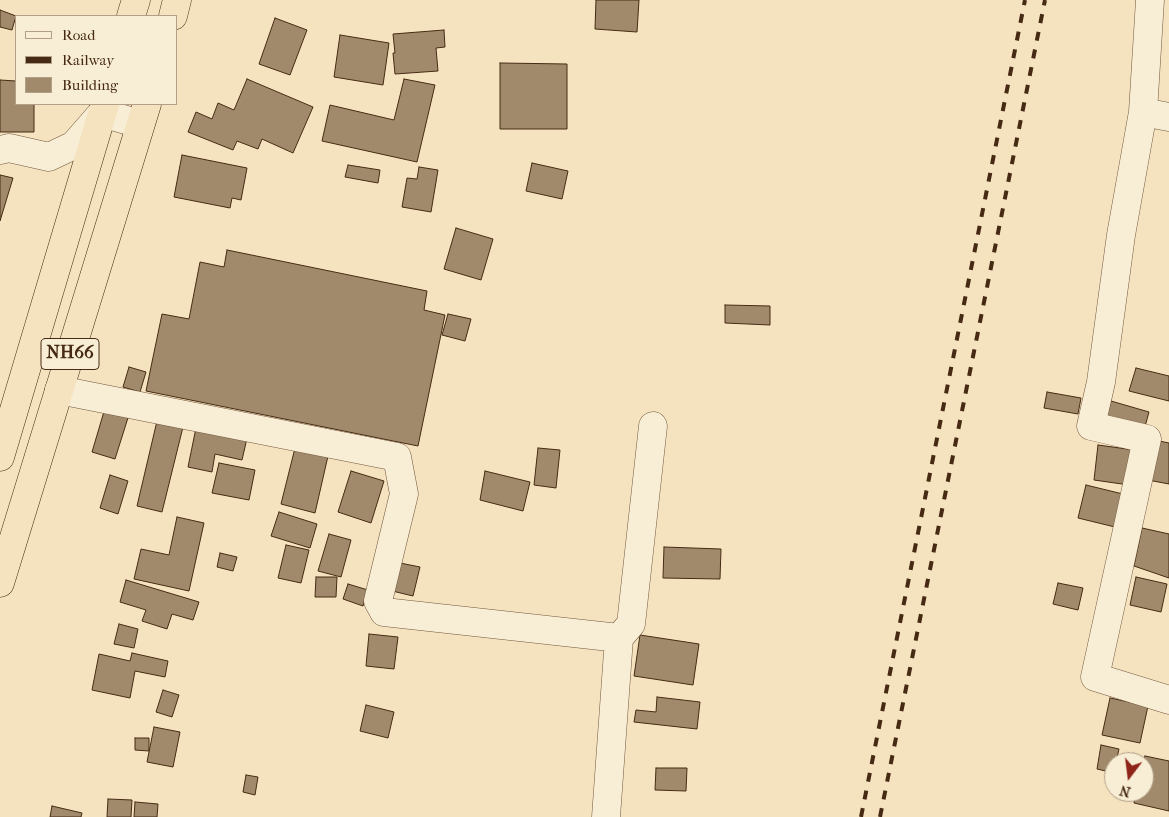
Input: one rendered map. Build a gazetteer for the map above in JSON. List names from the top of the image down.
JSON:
{
  "streets": {
    "highway": ["NH66"]
  },
  "legend": ["Road", "Railway", "Building"],
  "north": "bottom"
}
